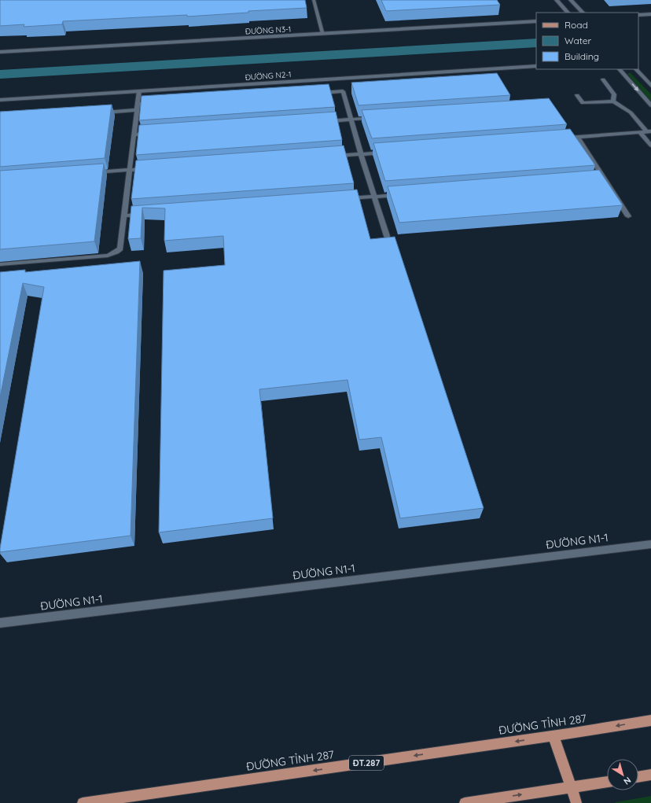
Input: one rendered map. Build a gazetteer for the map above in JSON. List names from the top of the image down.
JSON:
{
  "streets": {
    "main road": ["ĐƯỜNG TỈNH 287", "ĐT.287"],
    "street": ["ĐƯỜNG N3-1", "ĐƯỜNG N2-1", "ĐƯỜNG N1-1"]
  },
  "one_way": ["ĐƯỜNG TỈNH 287"],
  "legend": ["Road", "Water", "Building"],
  "north": "bottom right"
}
